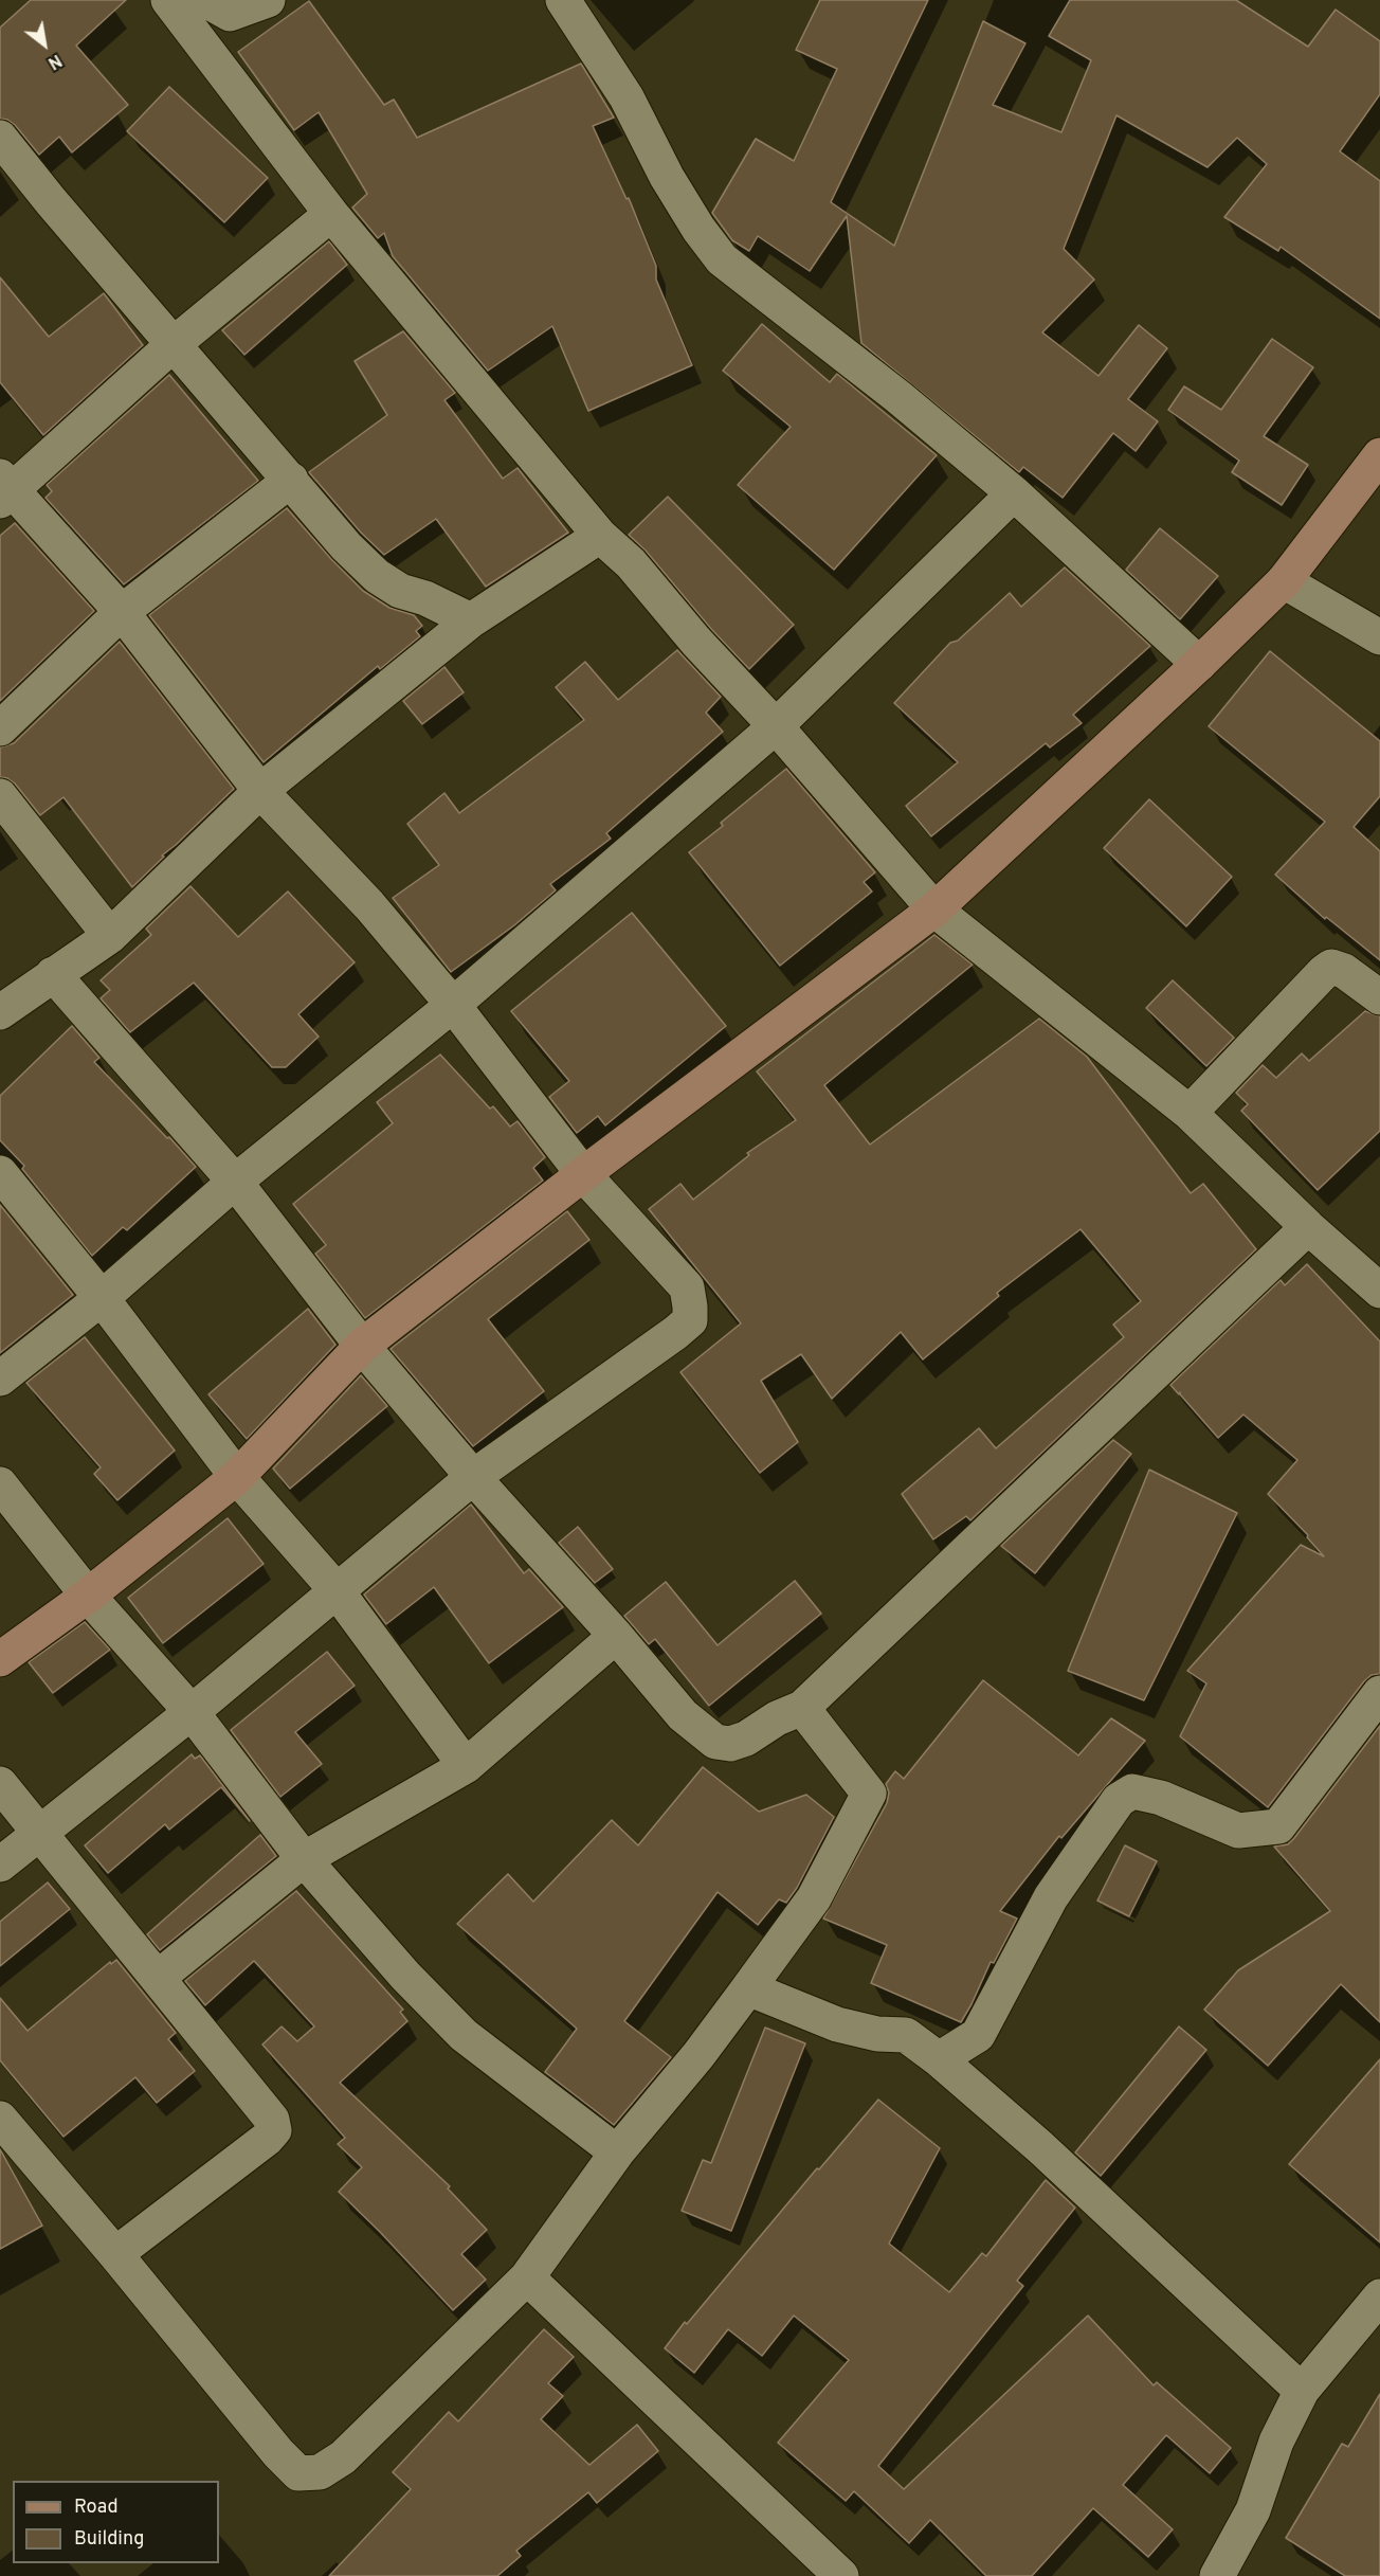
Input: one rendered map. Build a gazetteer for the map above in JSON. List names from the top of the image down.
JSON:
{
  "legend": ["Road", "Building"],
  "north": "bottom right"
}
